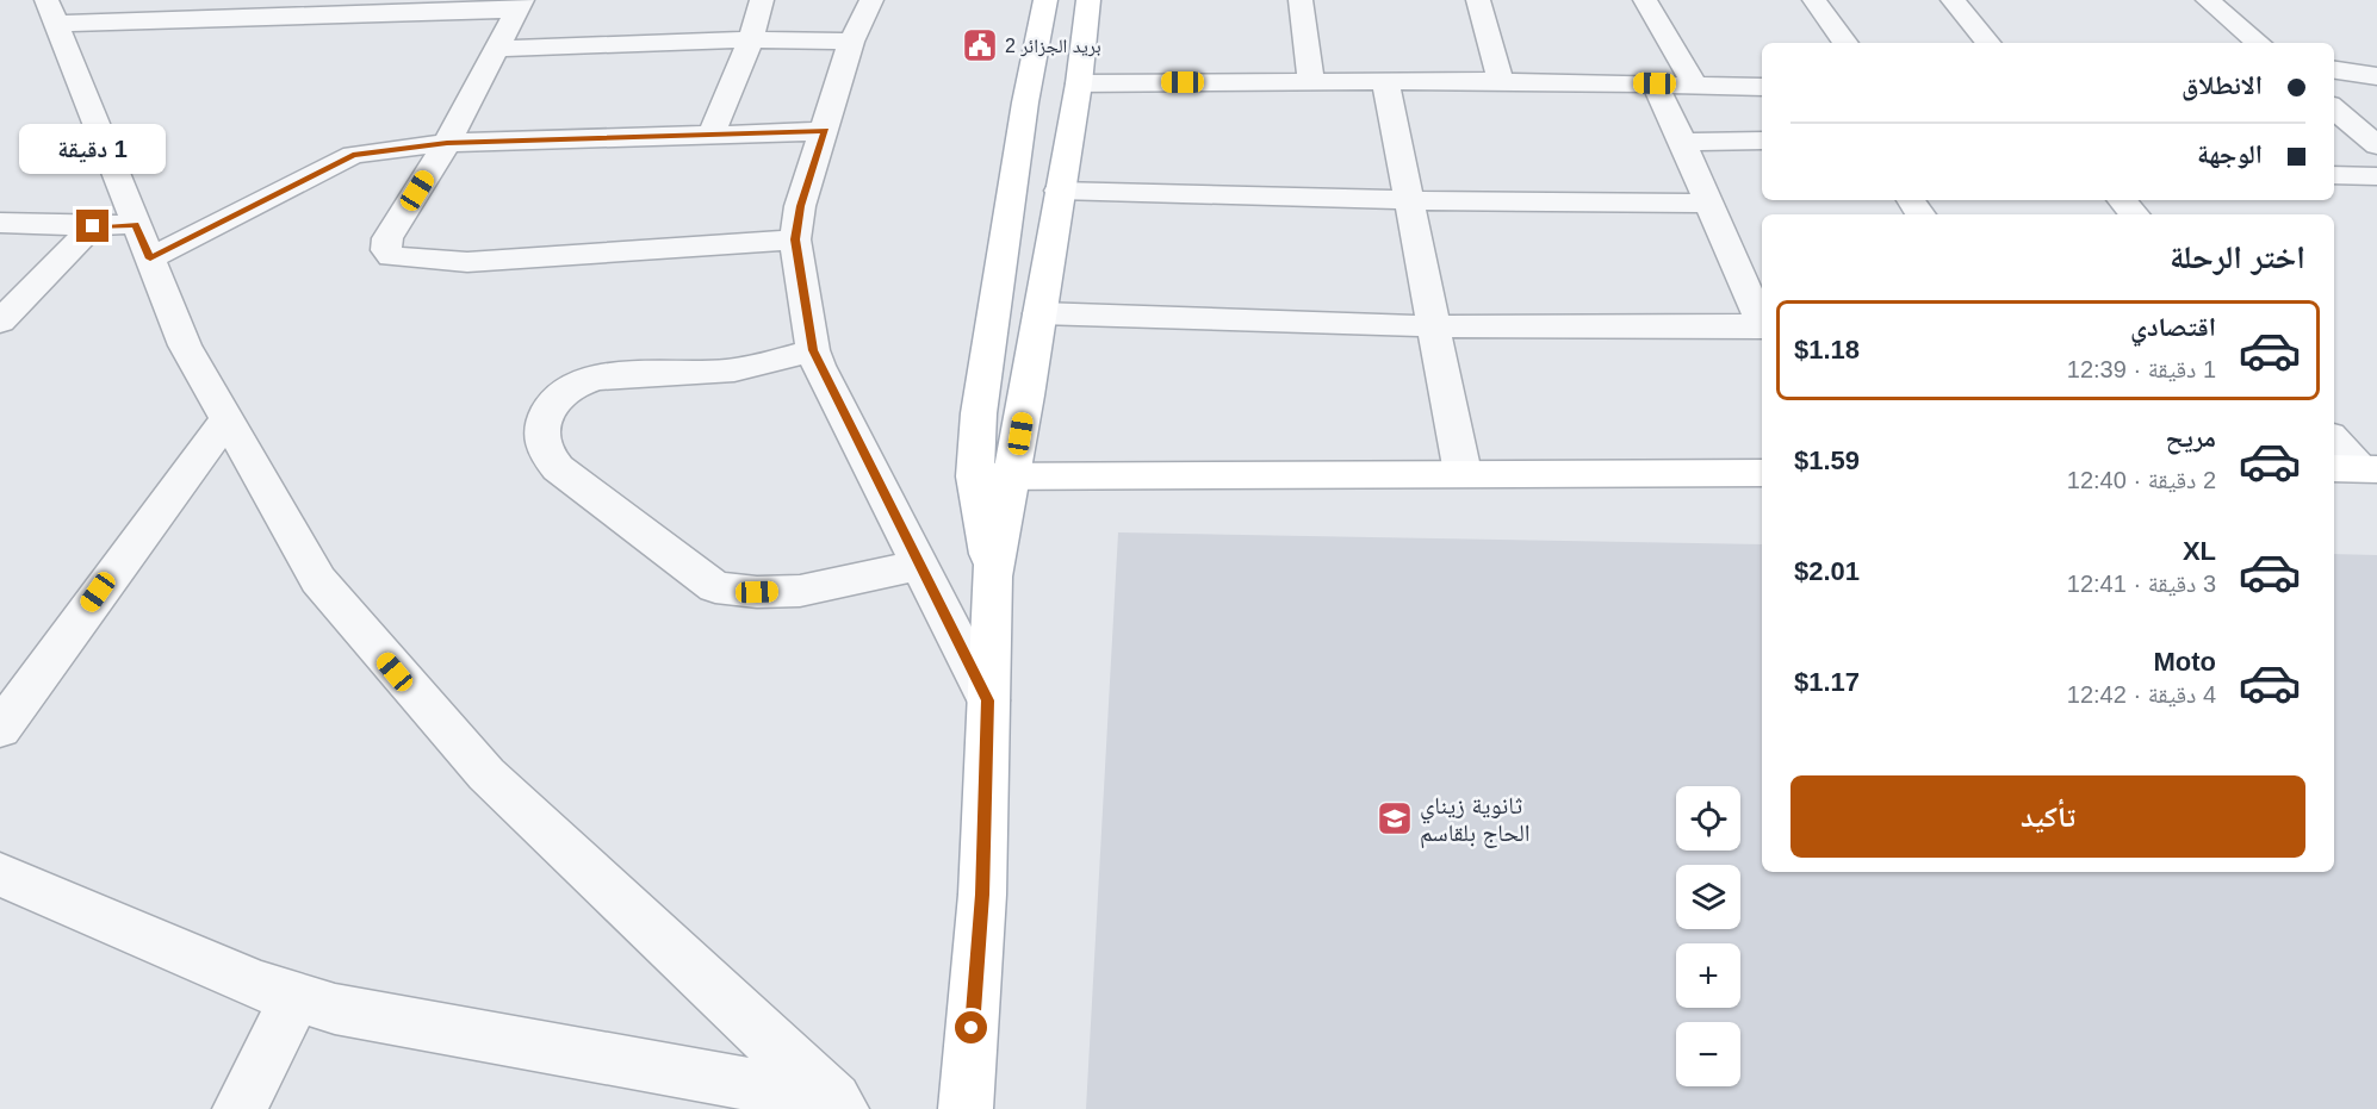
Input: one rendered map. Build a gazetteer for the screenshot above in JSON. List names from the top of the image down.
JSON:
{
  "places": {
    "public building": ["بريد الجزائر 2"],
    "school or university": ["ثانوية زيناي الحاج بلقاسم"]
  },
  "page": {
    "banner": ["الانطلاق", "الوجهة"],
    "bubble": "1 دقيقة",
    "heading": "اختر الرحلة",
    "list": [
      {
        "name": "اقتصادي",
        "note": "1 دقيقة · 12:39",
        "value": "$1.18"
      },
      {
        "name": "مريح",
        "note": "2 دقيقة · 12:40",
        "value": "$1.59"
      },
      {
        "name": "XL",
        "note": "3 دقيقة · 12:41",
        "value": "$2.01"
      },
      {
        "name": "Moto",
        "note": "4 دقيقة · 12:42",
        "value": "$1.17"
      }
    ],
    "buttons": "تأكيد",
    "map_buttons": ["+", "−"]
  }
}
